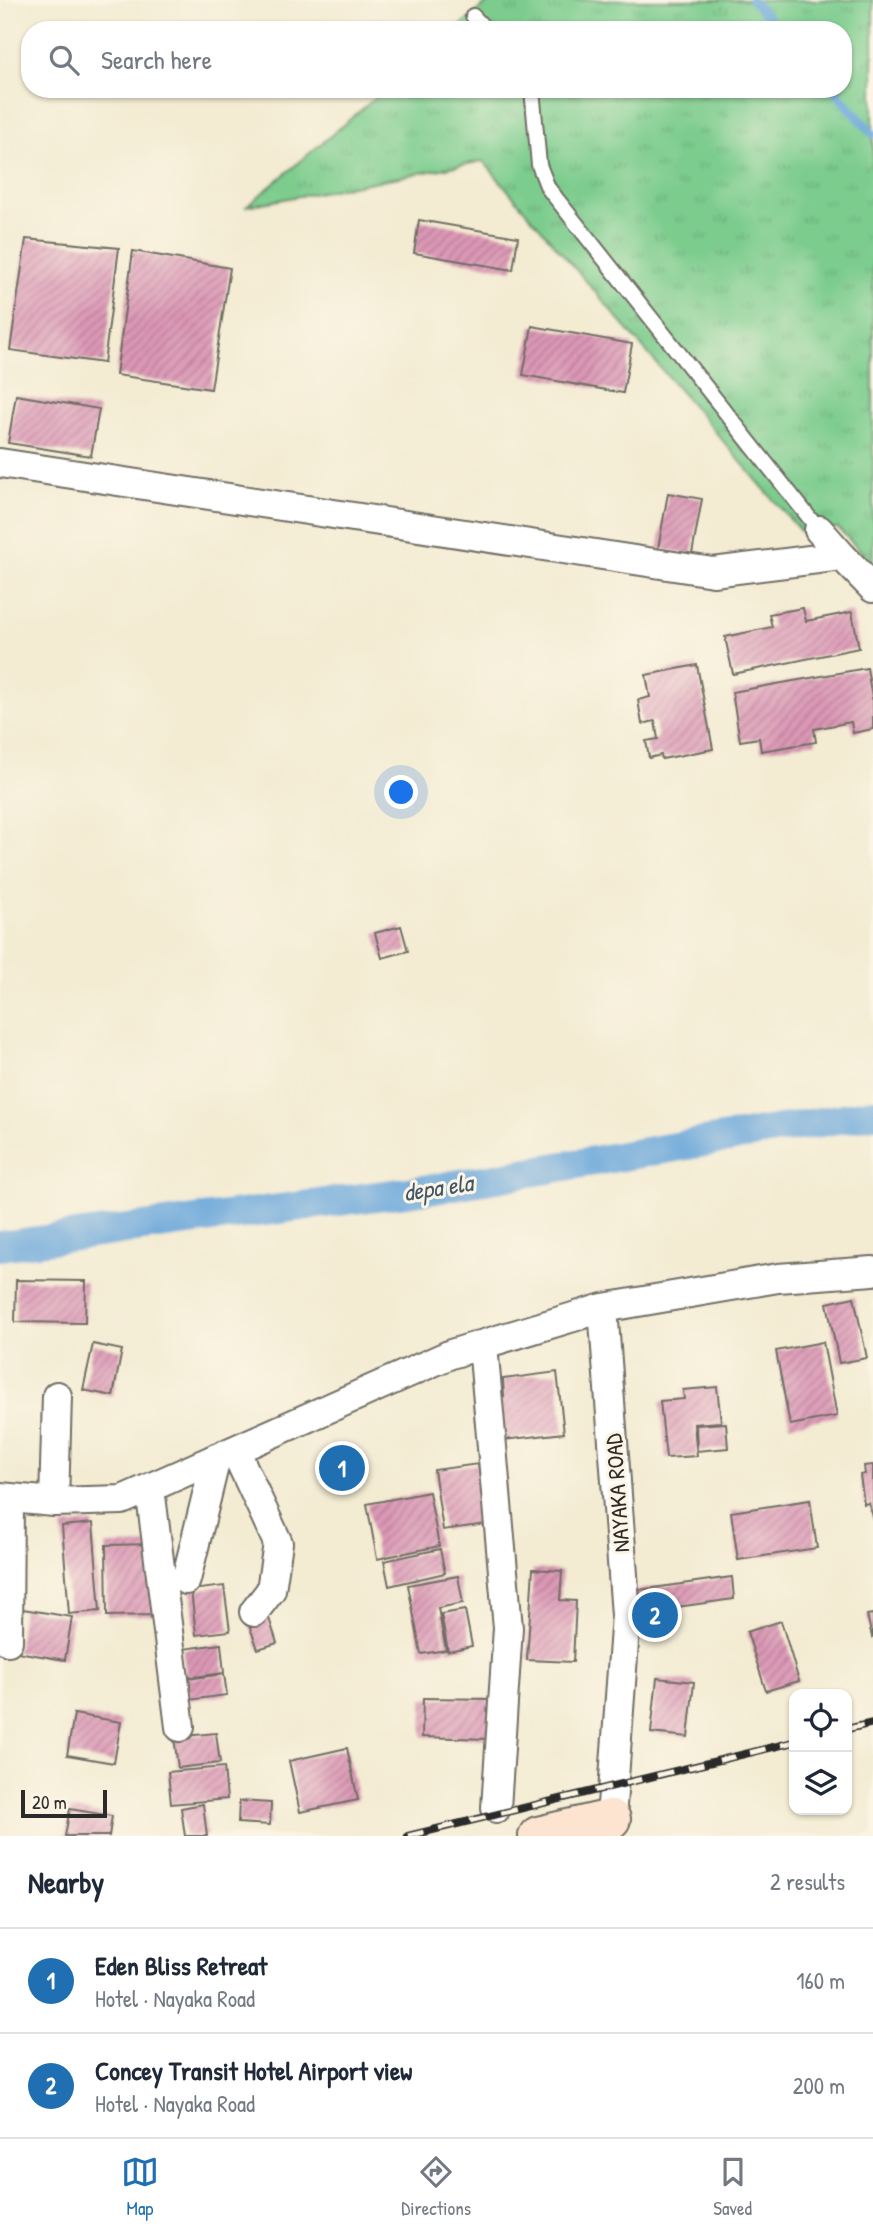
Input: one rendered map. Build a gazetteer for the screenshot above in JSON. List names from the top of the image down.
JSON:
{
  "streets": {
    "street": ["NAYAKA ROAD"]
  },
  "water": ["depa ela"],
  "scale_bar": "20 m",
  "page": {
    "search": "Search here",
    "pins": ["1", "2"],
    "scale": "20 m",
    "heading": ["Nearby", "2 results"],
    "list": [
      {
        "mark": "1",
        "name": "Eden Bliss Retreat",
        "note": "Hotel · Nayaka Road",
        "value": "160 m"
      },
      {
        "mark": "2",
        "name": "Concey Transit Hotel Airport view",
        "note": "Hotel · Nayaka Road",
        "value": "200 m"
      }
    ],
    "nav": ["Map", "Directions", "Saved"]
  }
}
